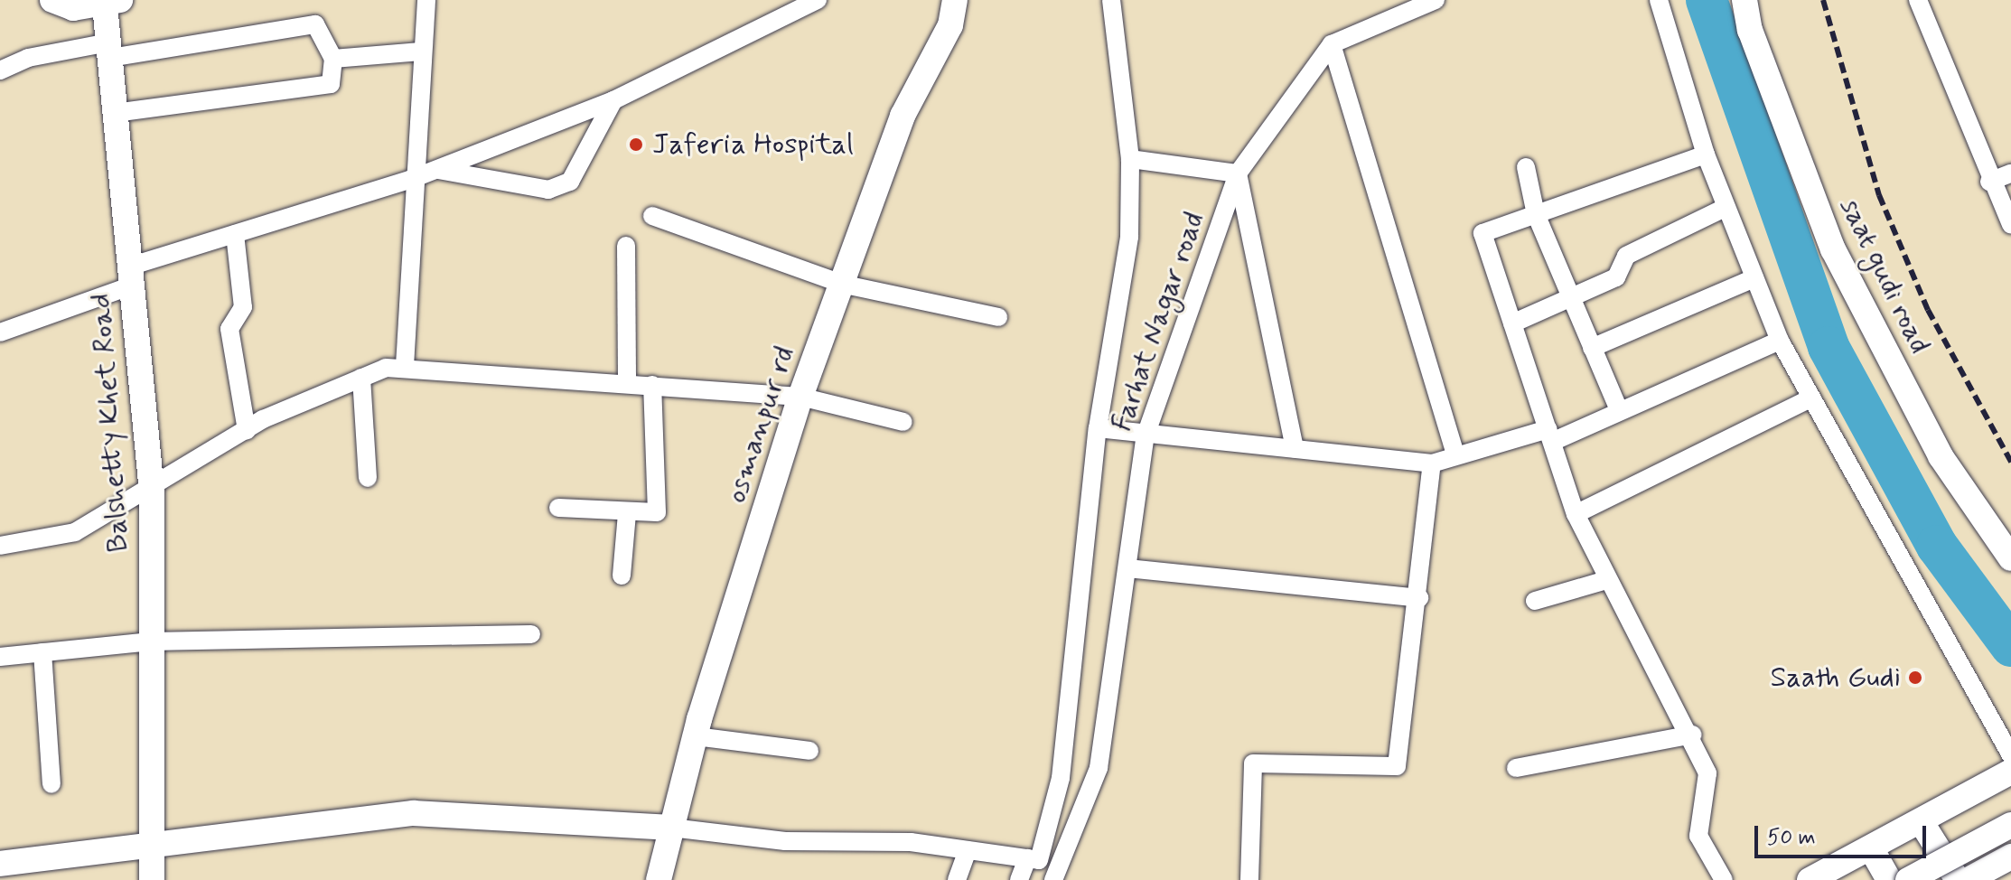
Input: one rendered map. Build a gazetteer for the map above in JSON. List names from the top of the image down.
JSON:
{
  "streets": {
    "street": [
      "saat gudi road",
      "Farhat Nagar road",
      "Balshetty Khet Road",
      "osmanpur rd"
    ]
  },
  "places": ["Jaferia Hospital", "Saath Gudi"],
  "scale_bar": "50 m"
}
